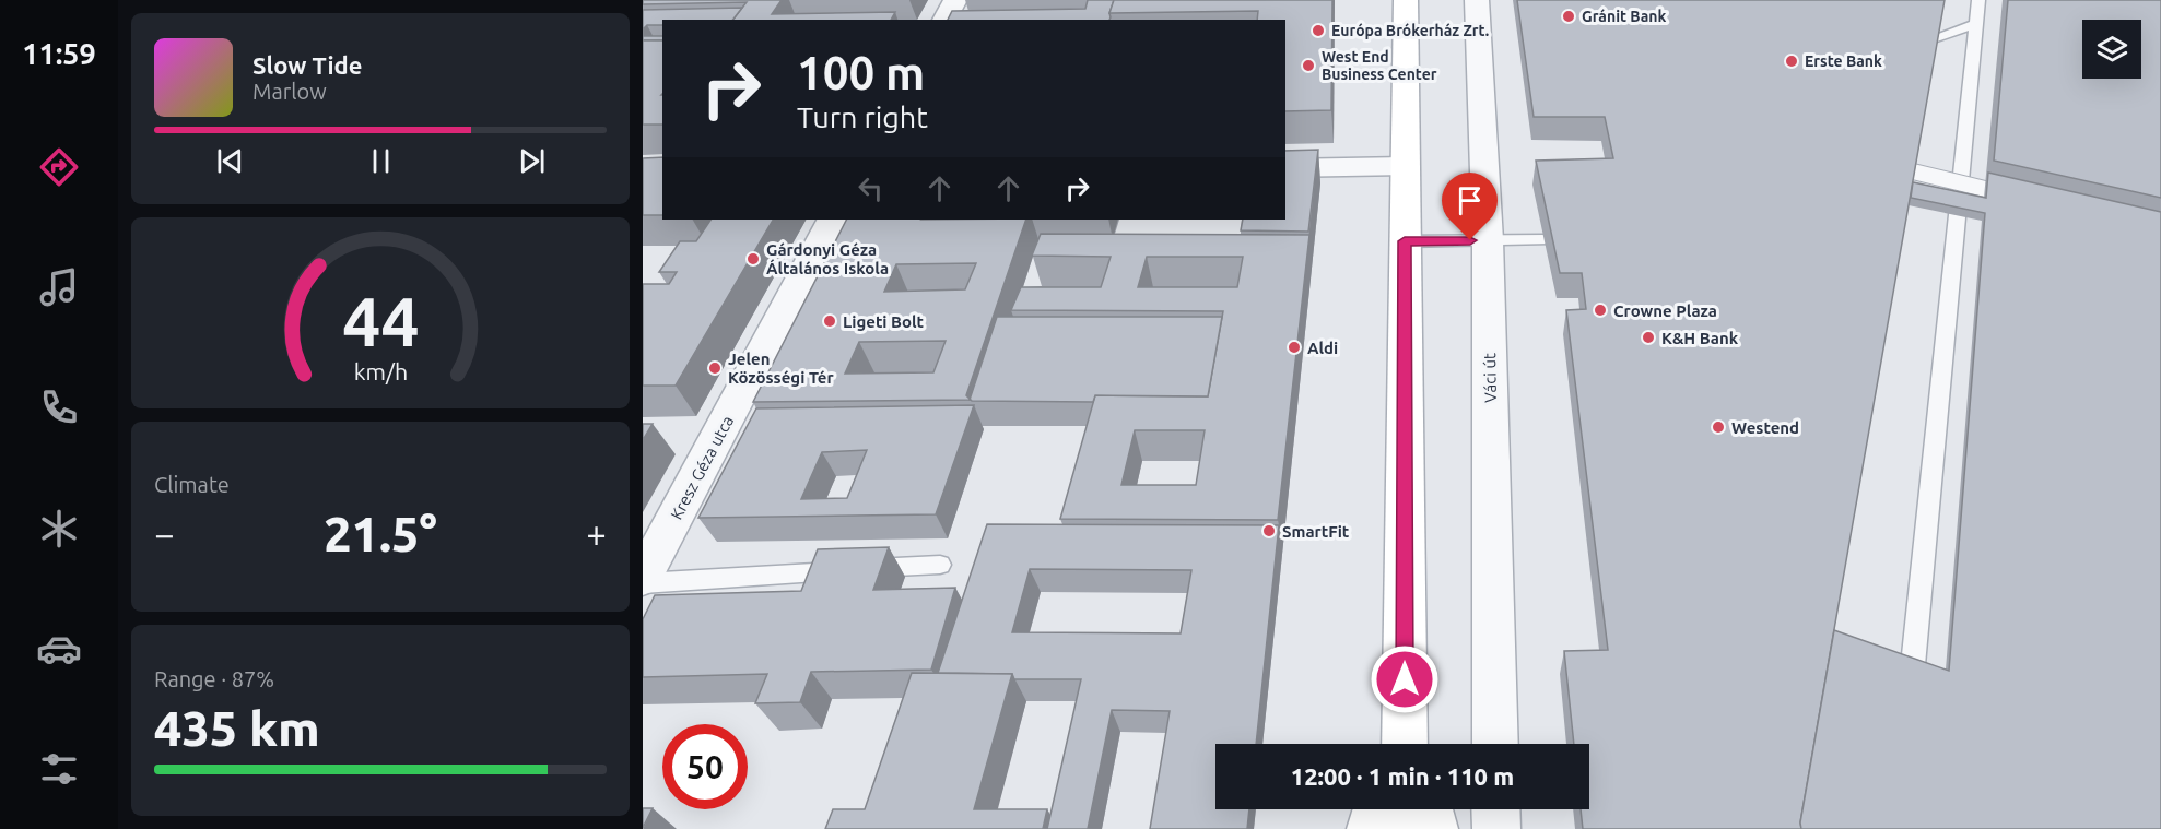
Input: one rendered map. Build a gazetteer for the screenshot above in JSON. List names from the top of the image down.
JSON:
{
  "streets": {
    "street": ["Váci út", "Kresz Géza utca"]
  },
  "places": [
    "Gránit Bank",
    "Európa Brókerház Zrt.",
    "Erste Bank",
    "West End Business Center",
    "Gárdonyi Géza Általános Iskola",
    "Crowne Plaza",
    "Ligeti Bolt",
    "K&H Bank",
    "Aldi",
    "Jelen Közösségi Tér",
    "Westend",
    "SmartFit"
  ],
  "page": {
    "tabs": "11:59",
    "turn": ["100 m", "Turn right"],
    "song": ["Slow Tide", "Marlow"],
    "tile": [
      "Climate",
      ["Range · 87%", "435 km"]
    ],
    "heat": ["−", "21.5°", "+"],
    "limit": "50",
    "trip": "12:00 · 1 min · 110 m",
    "gauge": ["44", "km/h"]
  }
}
